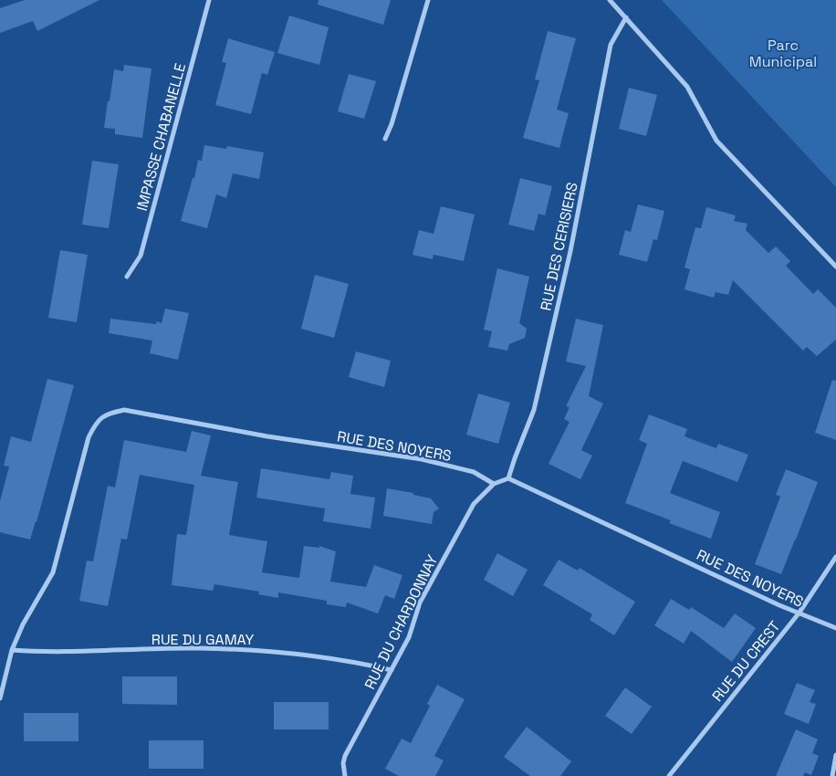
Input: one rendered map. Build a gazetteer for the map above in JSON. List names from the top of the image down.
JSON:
{
  "streets": {
    "street": [
      "IMPASSE CHABANELLE",
      "RUE DES CERISIERS",
      "RUE DES NOYERS",
      "RUE DU CHARDONNAY",
      "RUE DU GAMAY",
      "RUE DU CREST"
    ]
  },
  "crossings": [
    ["RUE DES CERISIERS", "RUE DES NOYERS"],
    ["RUE DES NOYERS", "RUE DU CHARDONNAY"],
    ["RUE DES NOYERS", "RUE DU GAMAY"],
    ["RUE DES NOYERS", "RUE DU CREST"],
    ["RUE DU CHARDONNAY", "RUE DU GAMAY"]
  ],
  "parks": ["Parc Municipal"]
}
